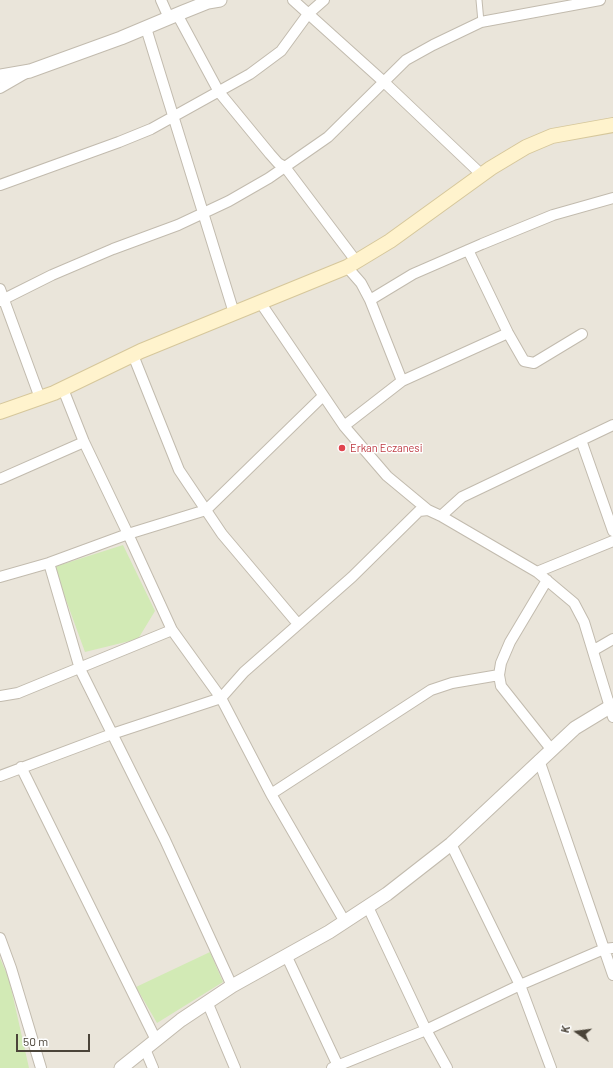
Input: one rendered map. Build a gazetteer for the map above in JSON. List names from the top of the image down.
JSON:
{
  "places": ["Erkan Eczanesi"],
  "scale_bar": "50 m",
  "north": "left"
}
